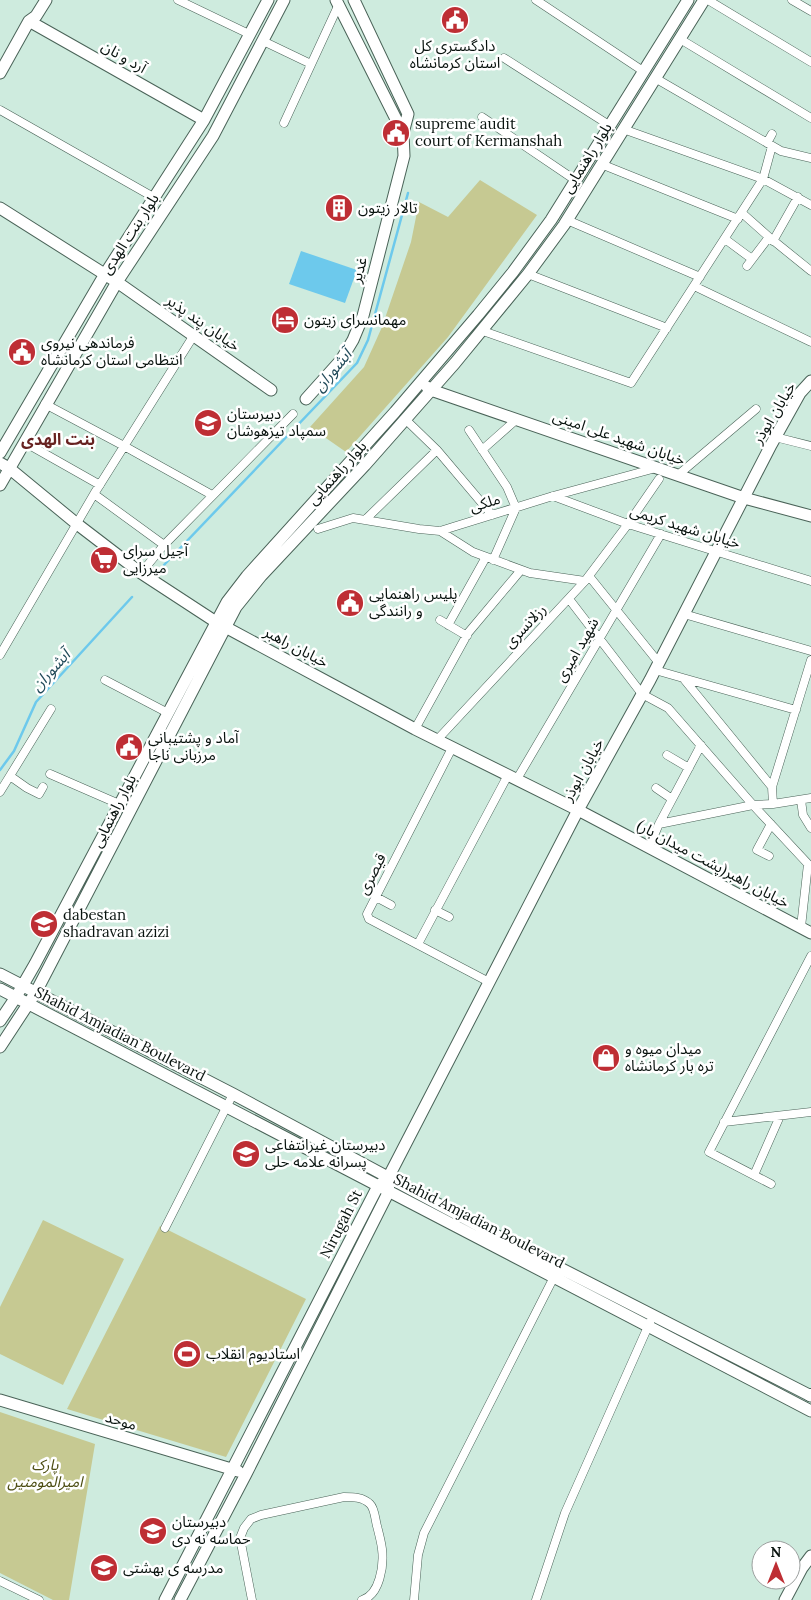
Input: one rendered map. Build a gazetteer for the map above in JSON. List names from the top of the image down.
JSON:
{
  "streets": {
    "main road": [
      "آرد و نان",
      "بلوار راهنمایی",
      "بلوار بنت الهدی",
      "غدیر",
      "خیابان پند پذیر",
      "خیابان ابوذر",
      "خیابان شهید علی امینی",
      "خیابان راهبر",
      "خیابان راهبر(پشت میدان بار)",
      "Shahid Amjadian Boulevard",
      "Nirugah St",
      "موحد"
    ],
    "street": [
      "ملکی",
      "خیابان شهید کریمی",
      "رزلانسری",
      "شهید امیری",
      "قیصری"
    ]
  },
  "crossings": [
    ["آرد و نان", "بلوار بنت الهدی"],
    ["بلوار راهنمایی", "خیابان شهید علی امینی"],
    ["بلوار راهنمایی", "خیابان راهبر"],
    ["بلوار راهنمایی", "Shahid Amjadian Boulevard"],
    ["بلوار بنت الهدی", "خیابان پند پذیر"],
    ["بلوار بنت الهدی", "خیابان راهبر"],
    ["خیابان ابوذر", "خیابان شهید علی امینی"],
    ["خیابان ابوذر", "خیابان شهید کریمی"],
    ["خیابان ابوذر", "خیابان راهبر"],
    ["خیابان ابوذر", "قیصری"],
    ["خیابان ابوذر", "Shahid Amjadian Boulevard"],
    ["خیابان ابوذر", "Nirugah St"],
    ["خیابان شهید علی امینی", "ملکی"],
    ["خیابان شهید علی امینی", "رزلانسری"],
    ["ملکی", "خیابان شهید کریمی"],
    ["ملکی", "رزلانسری"],
    ["خیابان شهید کریمی", "رزلانسری"],
    ["خیابان شهید کریمی", "شهید امیری"],
    ["رزلانسری", "خیابان راهبر"],
    ["خیابان راهبر", "شهید امیری"],
    ["خیابان راهبر", "خیابان راهبر(پشت میدان بار)"],
    ["خیابان راهبر", "قیصری"],
    ["شهید امیری", "قیصری"],
    ["Shahid Amjadian Boulevard", "Nirugah St"],
    ["Nirugah St", "موحد"]
  ],
  "districts": ["بنت الهدی"],
  "water": ["آبشوران"],
  "parks": ["پارک امیرالمومنین"],
  "places": {
    "public building": [
      "دادگستری کل استان کرمانشاه",
      "supreme audit court of Kermanshah",
      "فرماندهی نیروی انتظامی استان کرمانشاه",
      "پلیس راهنمایی و رانندگی",
      "آماد و پشتیبانی مرزبانی ناجا"
    ],
    "building": ["تالار زیتون"],
    "hotel": ["مهمانسرای زیتون"],
    "school or university": [
      "دبیرستان سمپاد تیزهوشان",
      "dabestan shadravan azizi",
      "دبیرستان غیرانتفاعی پسرانه علامه حلی",
      "دبیرستان حماسه نه دی",
      "مدرسه ی بهشتی"
    ],
    "supermarket": ["آجیل سرای میرزایی"],
    "shop": ["میدان میوه و تره بار کرمانشاه"],
    "sports": ["استادیوم انقلاب"]
  },
  "north": "top"
}
